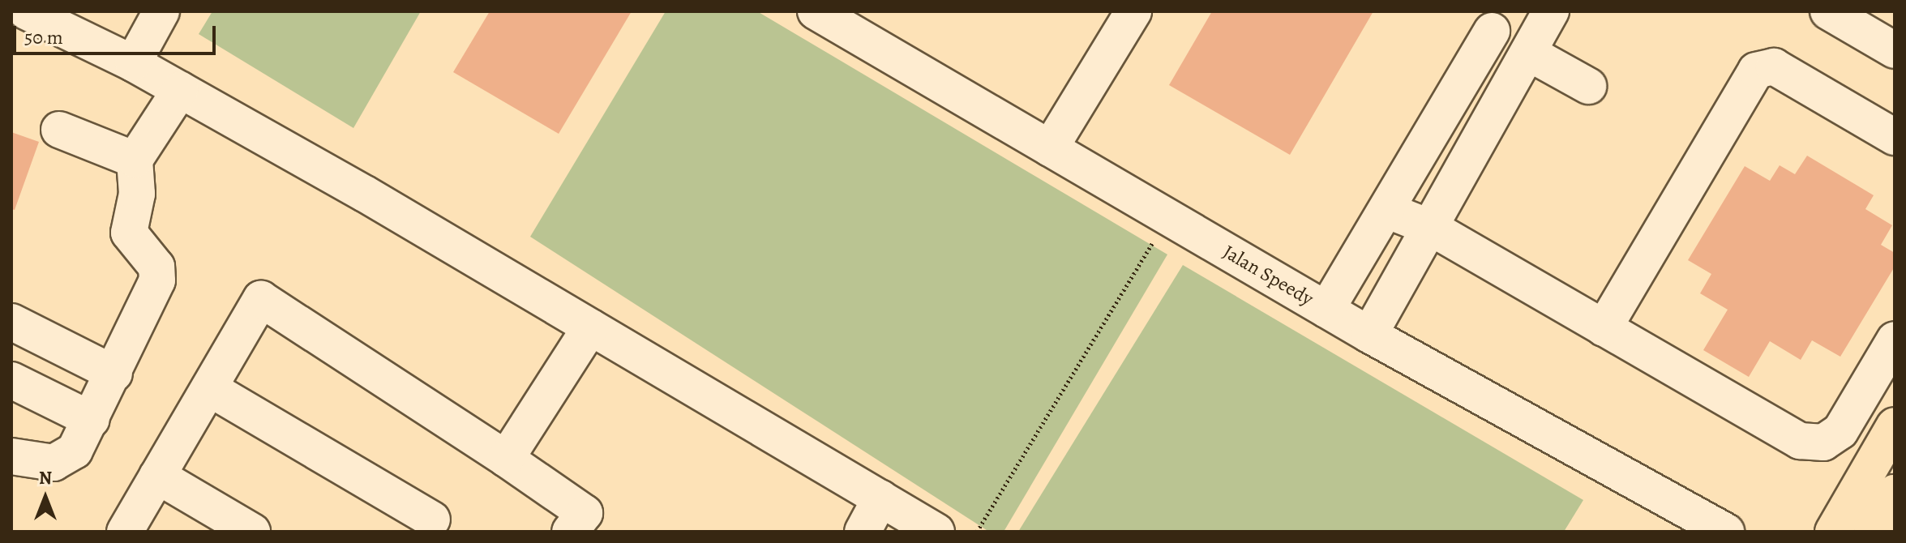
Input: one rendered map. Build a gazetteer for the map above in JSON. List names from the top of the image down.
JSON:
{
  "streets": {
    "street": ["Jalan Speedy"]
  },
  "scale_bar": "50 m",
  "north": "top"
}
